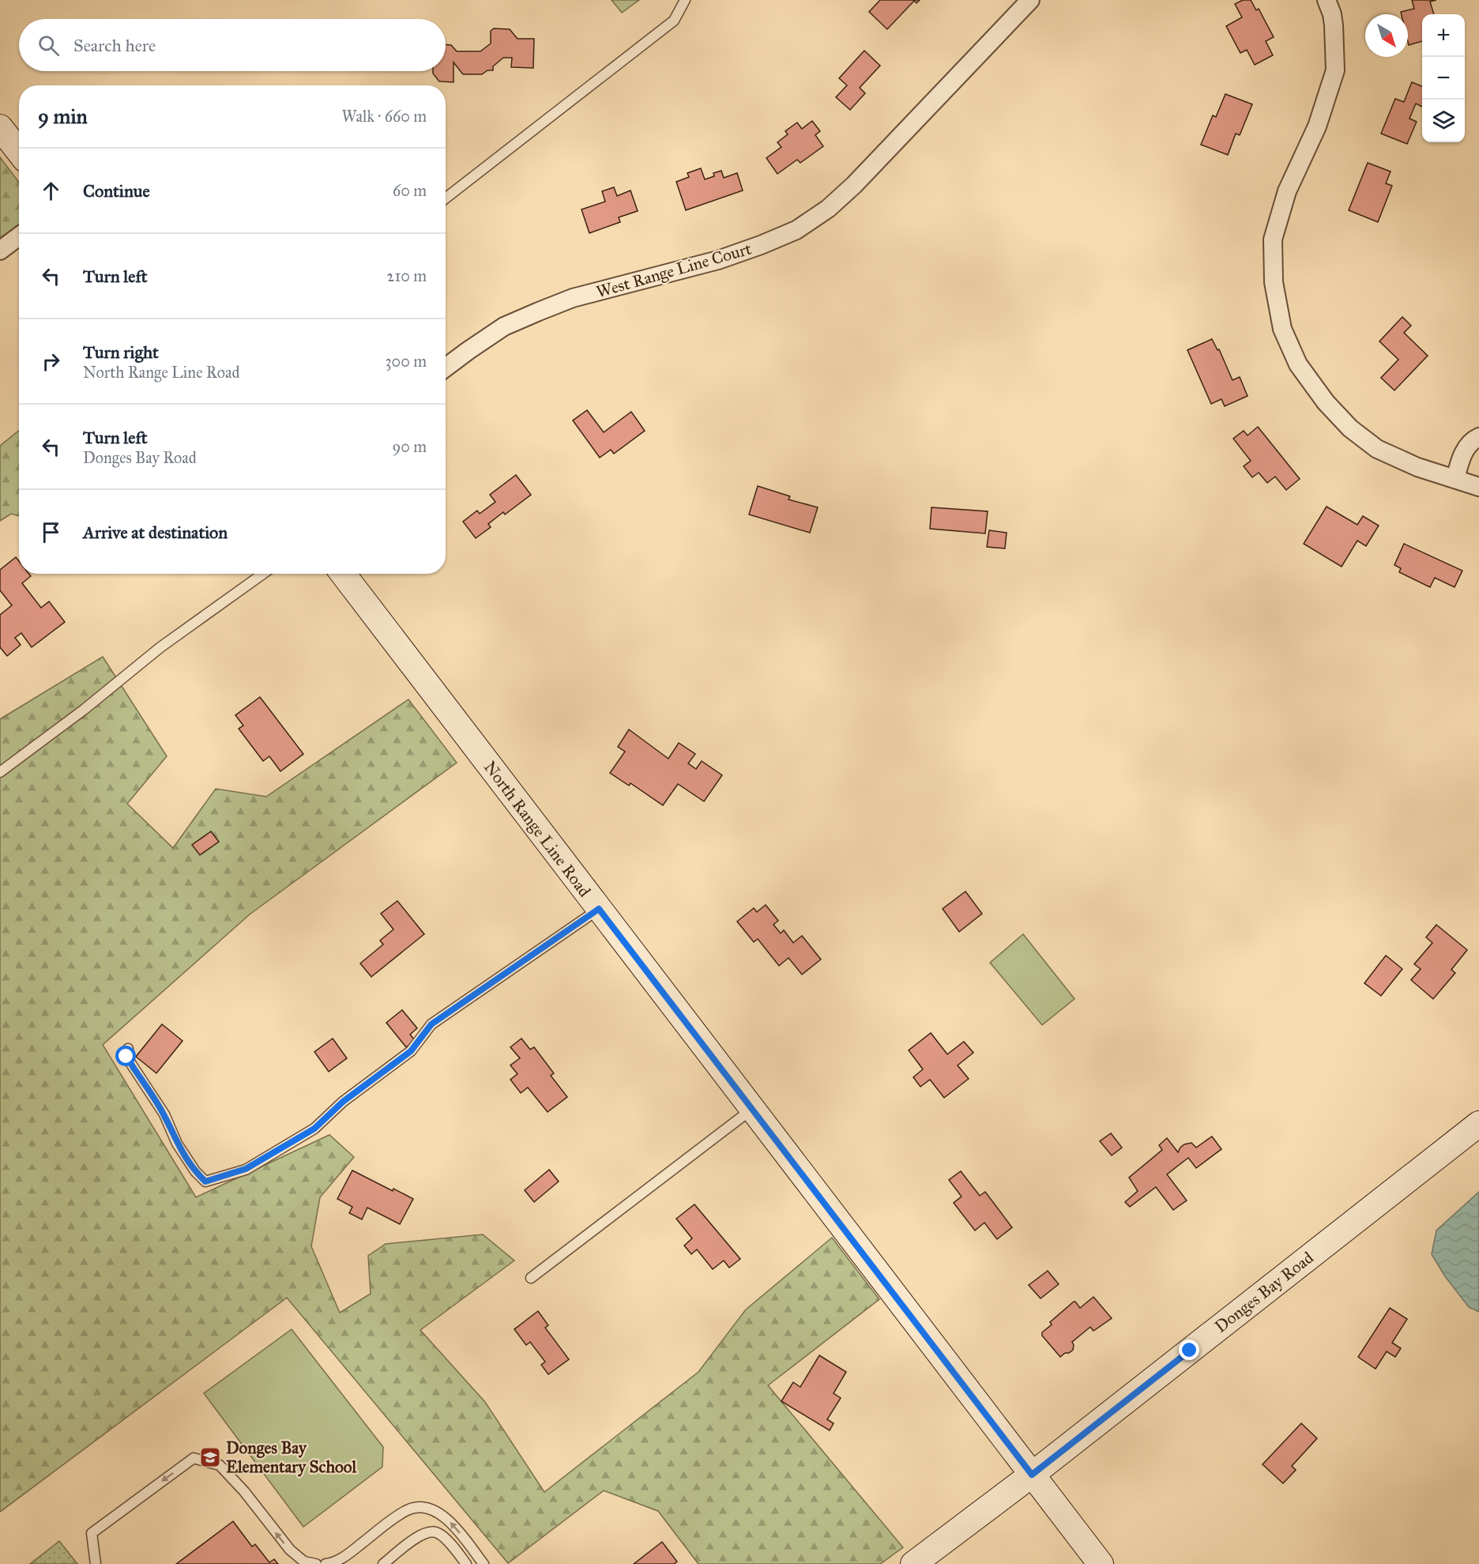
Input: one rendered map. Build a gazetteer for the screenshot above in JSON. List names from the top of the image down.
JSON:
{
  "streets": {
    "street": ["West Range Line Court", "North Range Line Road", "Donges Bay Road"]
  },
  "crossings": [
    ["North Range Line Road", "Donges Bay Road"]
  ],
  "places": {
    "school or university": ["Donges Bay Elementary School"]
  },
  "north": "bottom right",
  "page": {
    "map_buttons": ["+", "−"],
    "search": "Search here",
    "heading": ["9 min", "Walk · 660 m"],
    "list": [
      ["Continue", "60 m"],
      ["Turn left", "210 m"],
      ["Turn right", "North Range Line Road", "300 m"],
      ["Turn left", "Donges Bay Road", "90 m"],
      "Arrive at destination"
    ]
  }
}
